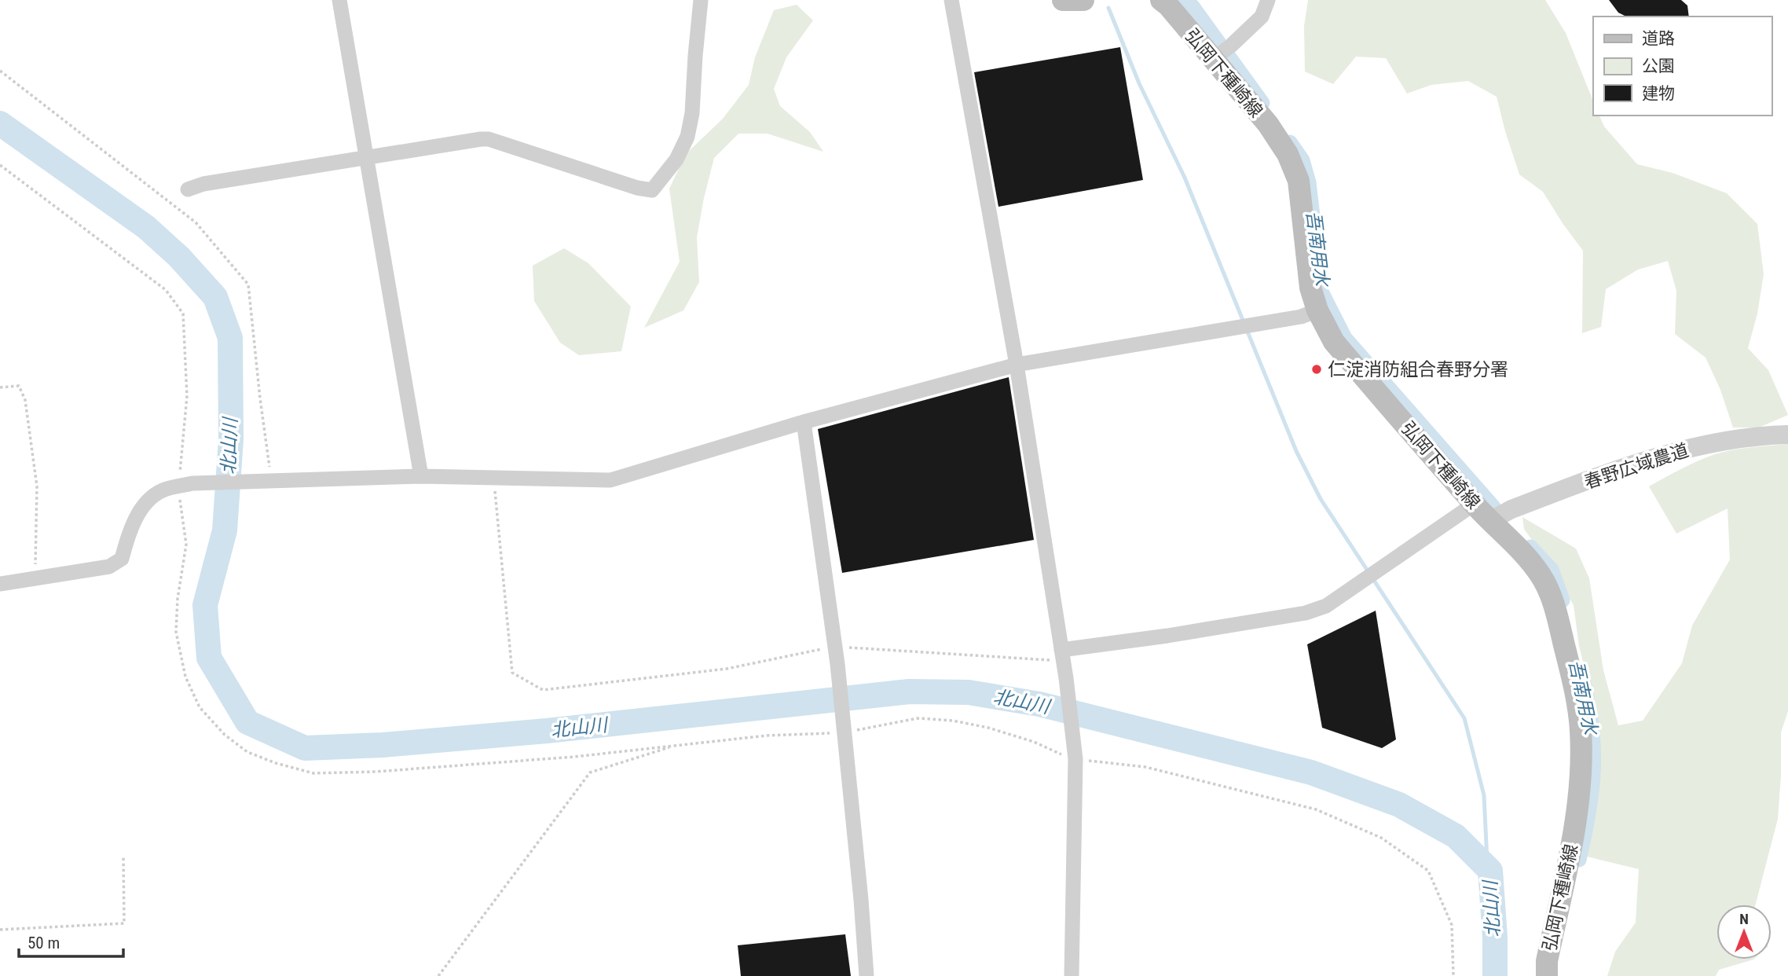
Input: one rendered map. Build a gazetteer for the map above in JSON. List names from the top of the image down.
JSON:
{
  "streets": {
    "main road": ["弘岡下種崎線"],
    "street": ["春野広域農道"]
  },
  "crossings": [
    ["弘岡下種崎線", "春野広域農道"]
  ],
  "water": ["吾南用水", "北山川"],
  "places": ["仁淀消防組合春野分署"],
  "legend": ["道路", "公園", "建物"],
  "scale_bar": "50 m",
  "north": "top"
}
